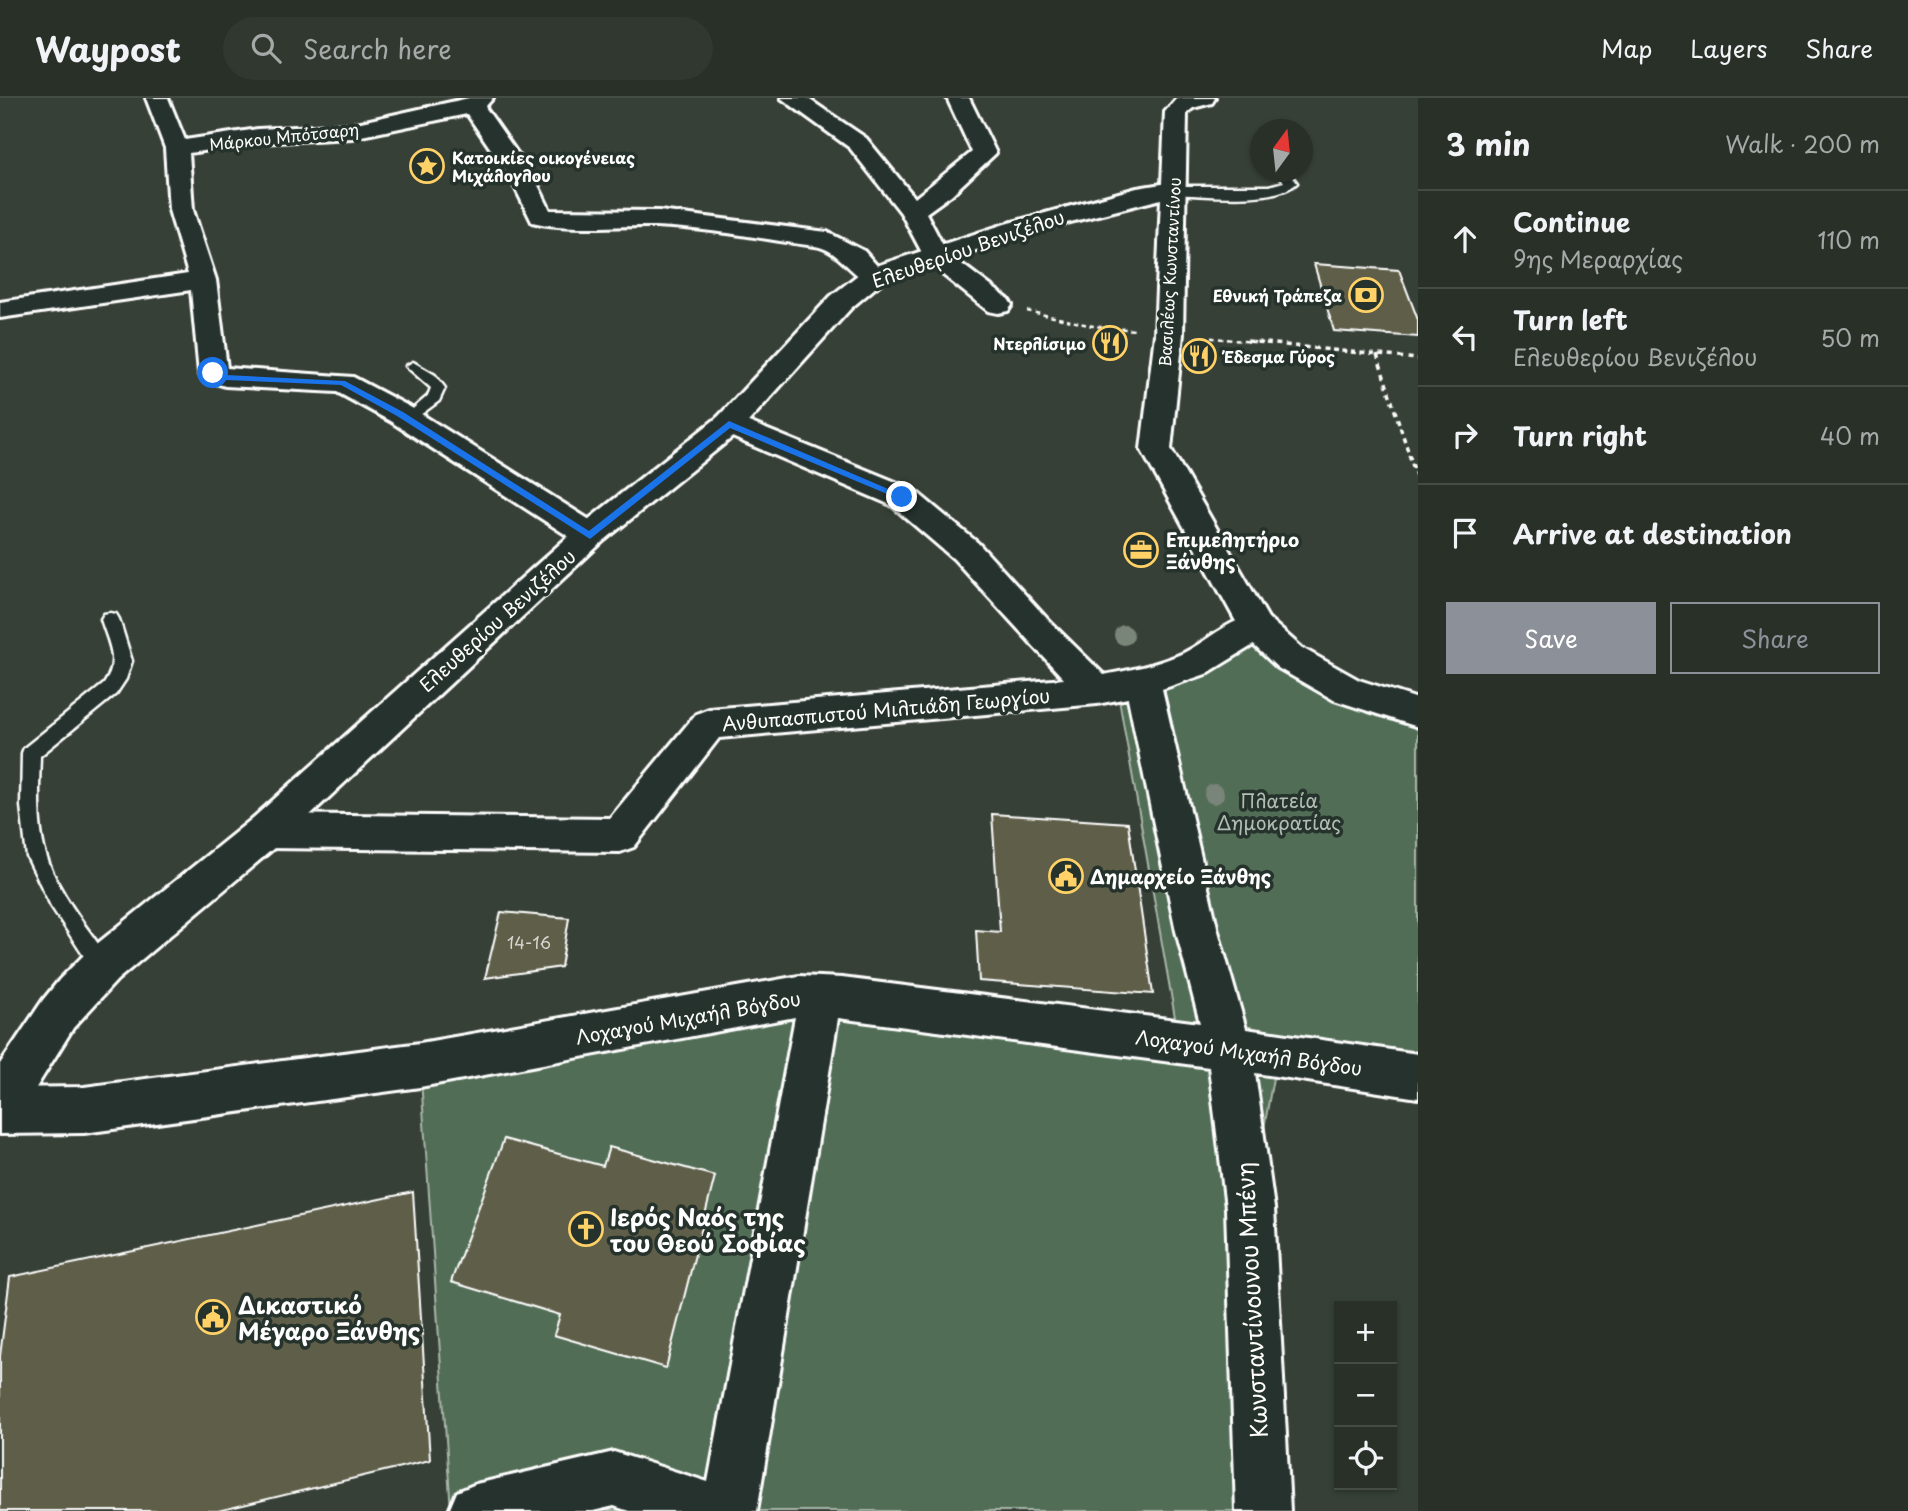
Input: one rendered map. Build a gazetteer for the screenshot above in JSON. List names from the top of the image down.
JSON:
{
  "streets": {
    "street": [
      "Μάρκου Μπότσαρη",
      "Ελευθερίου Βενιζέλου",
      "Βασιλέως Κωνσταντίνου",
      "Ανθυπασπιστού Μιλτιάδη Γεωργίου",
      "Λοχαγού Μιχαήλ Βόγδου",
      "Κωνσταντίνουνου Μπένη"
    ]
  },
  "crossings": [
    ["Ελευθερίου Βενιζέλου", "Βασιλέως Κωνσταντίνου"],
    ["Ελευθερίου Βενιζέλου", "Ανθυπασπιστού Μιλτιάδη Γεωργίου"],
    ["Λοχαγού Μιχαήλ Βόγδου", "Κωνσταντίνουνου Μπένη"]
  ],
  "parks": ["Πλατεία Δημοκρατίας"],
  "places": {
    "place": ["Κατοικίες οικογένειας Μιχάλογλου"],
    "bank": ["Εθνική Τράπεζα"],
    "restaurant": ["Ντερλίσιμο", "Έδεσμα Γύρος"],
    "office": ["Επιμελητήριο Ξάνθης"],
    "public building": ["Δημαρχείο Ξάνθης", "Δικαστικό Μέγαρο Ξάνθης"],
    "church": ["Ιερός Ναός της του Θεού Σοφίας"]
  },
  "house_numbers": ["14-16"],
  "north": "top",
  "page": {
    "header": "Waypost",
    "search": "Search here",
    "nav": ["Map", "Layers", "Share"],
    "heading": ["3 min", "Walk · 200 m"],
    "list": [
      ["Continue", "9ης Μεραρχίας", "110 m"],
      ["Turn left", "Ελευθερίου Βενιζέλου", "50 m"],
      ["Turn right", "40 m"],
      "Arrive at destination"
    ],
    "buttons": ["Save", "Share"],
    "map_buttons": ["+", "−"]
  }
}
